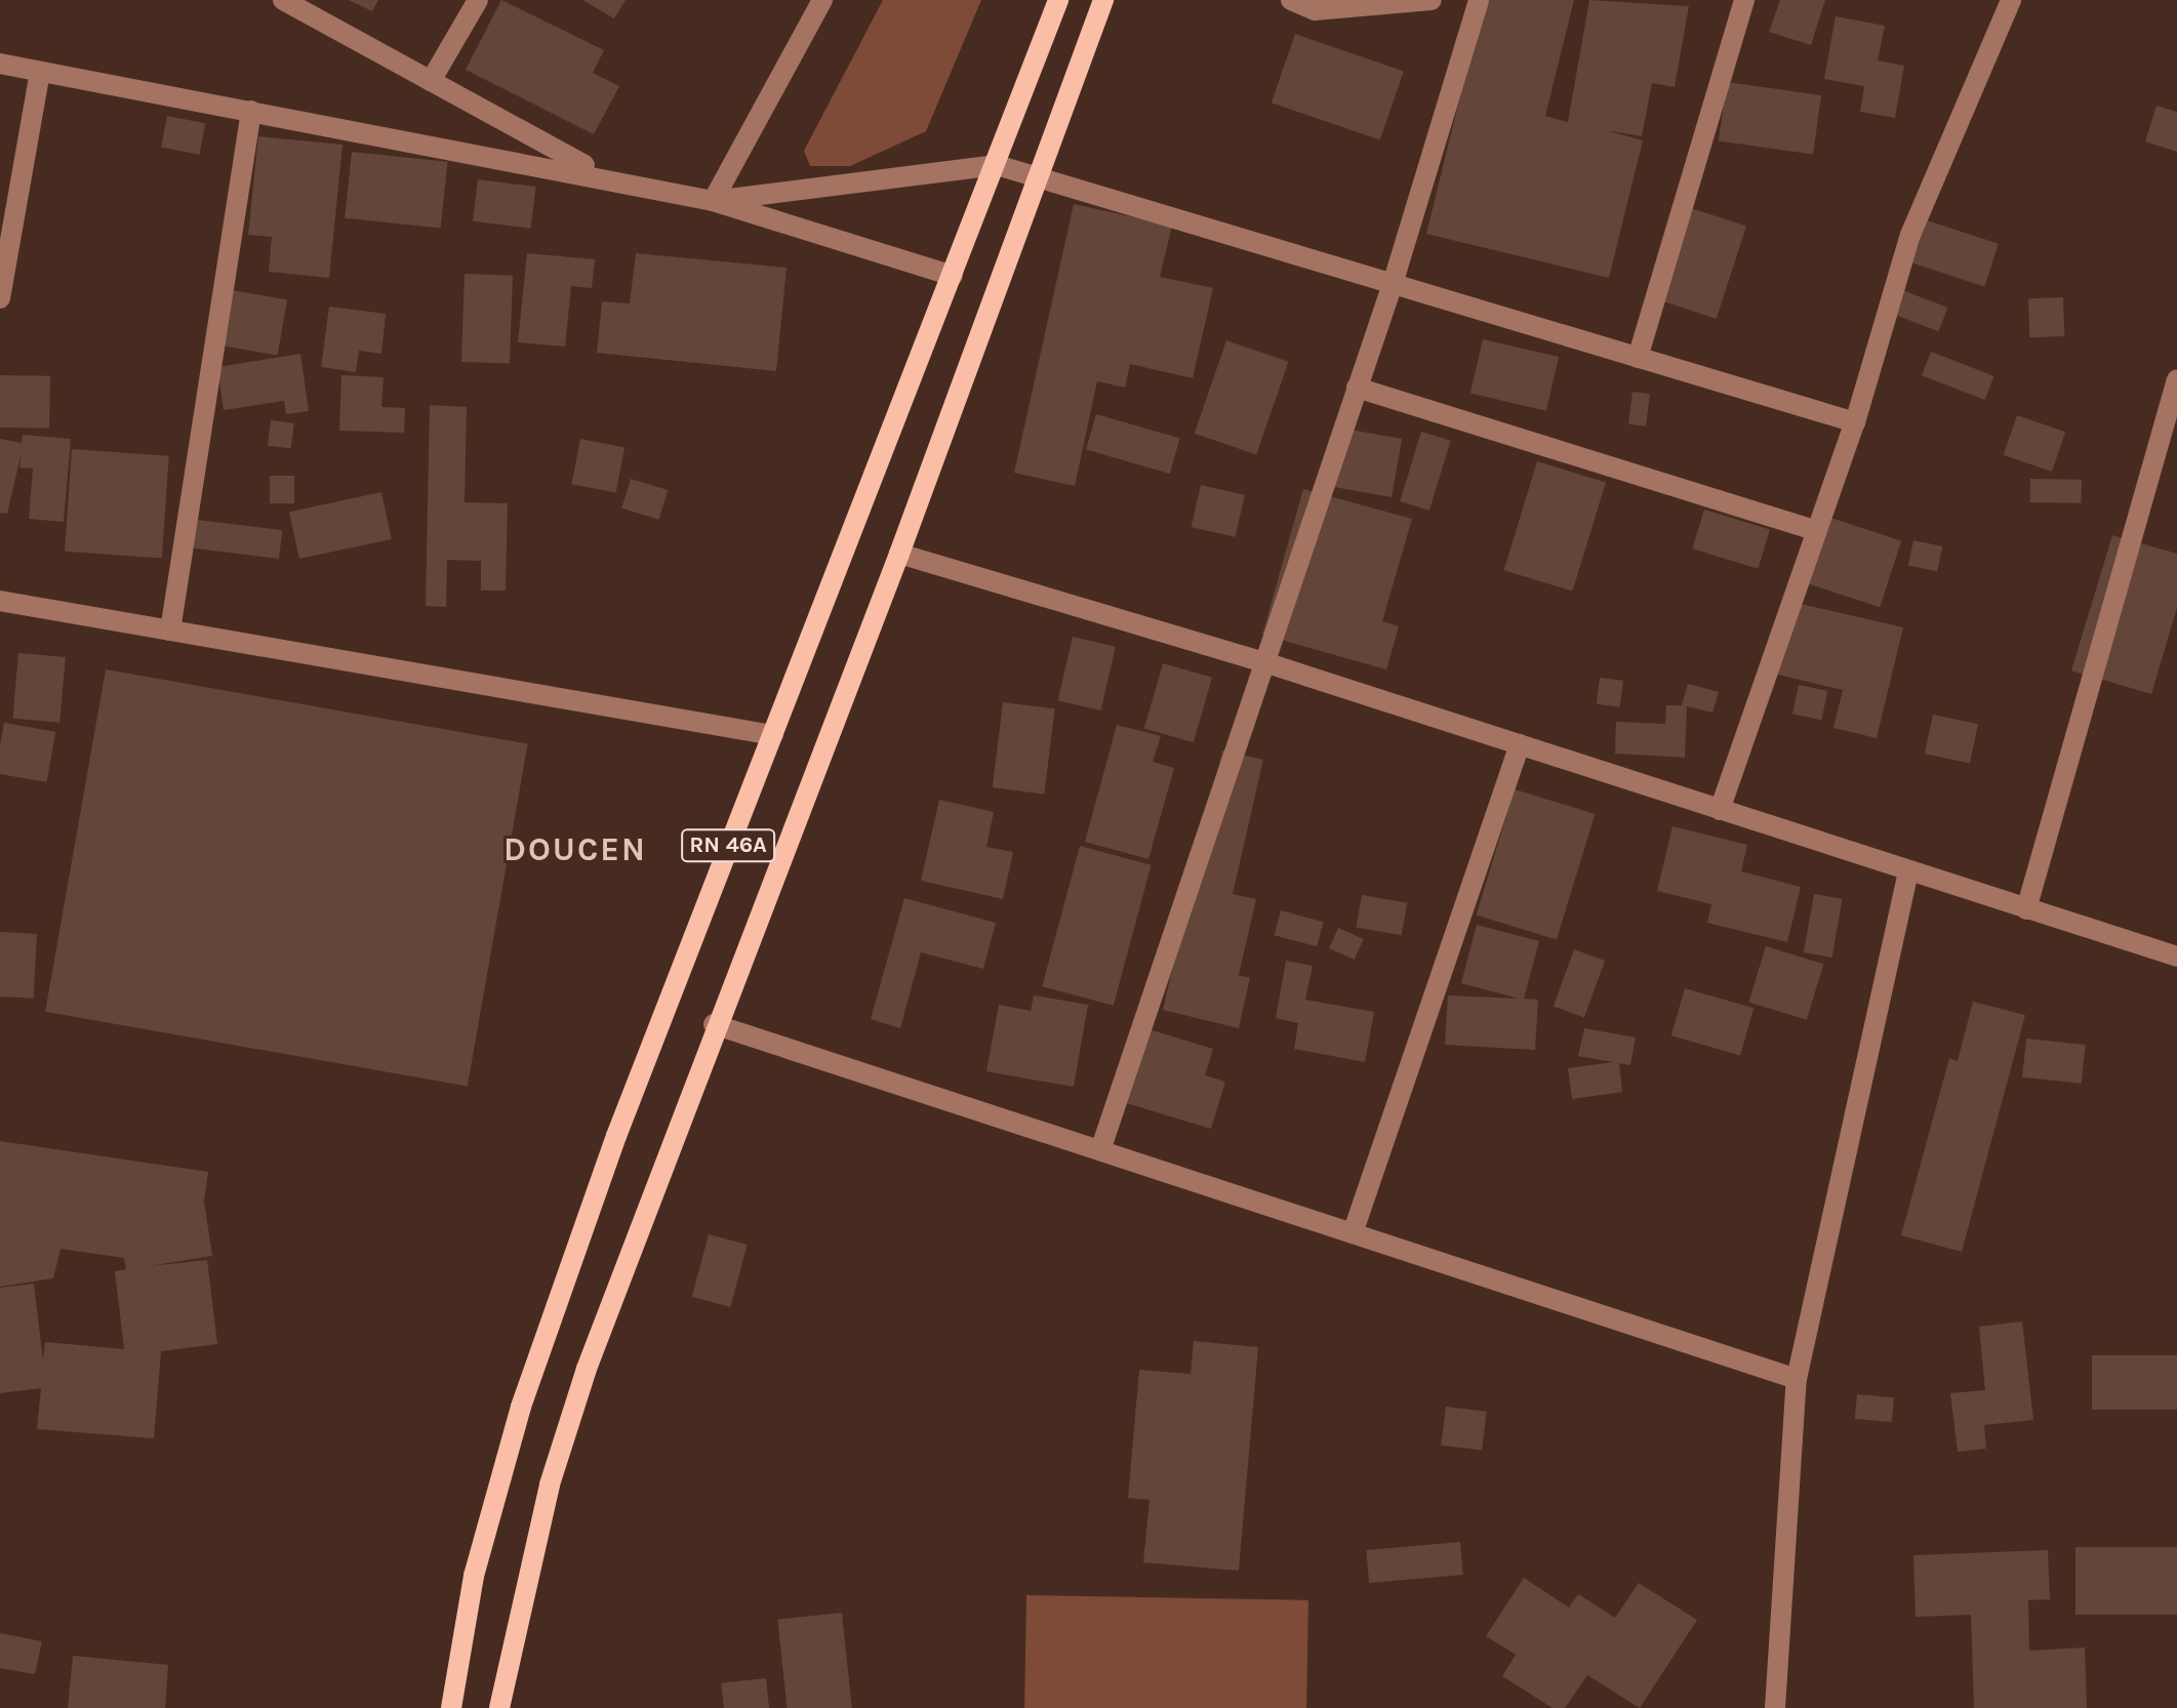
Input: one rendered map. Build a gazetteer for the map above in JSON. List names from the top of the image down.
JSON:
{
  "streets": {
    "main road": ["RN 46A"]
  },
  "districts": ["DOUCEN"]
}
